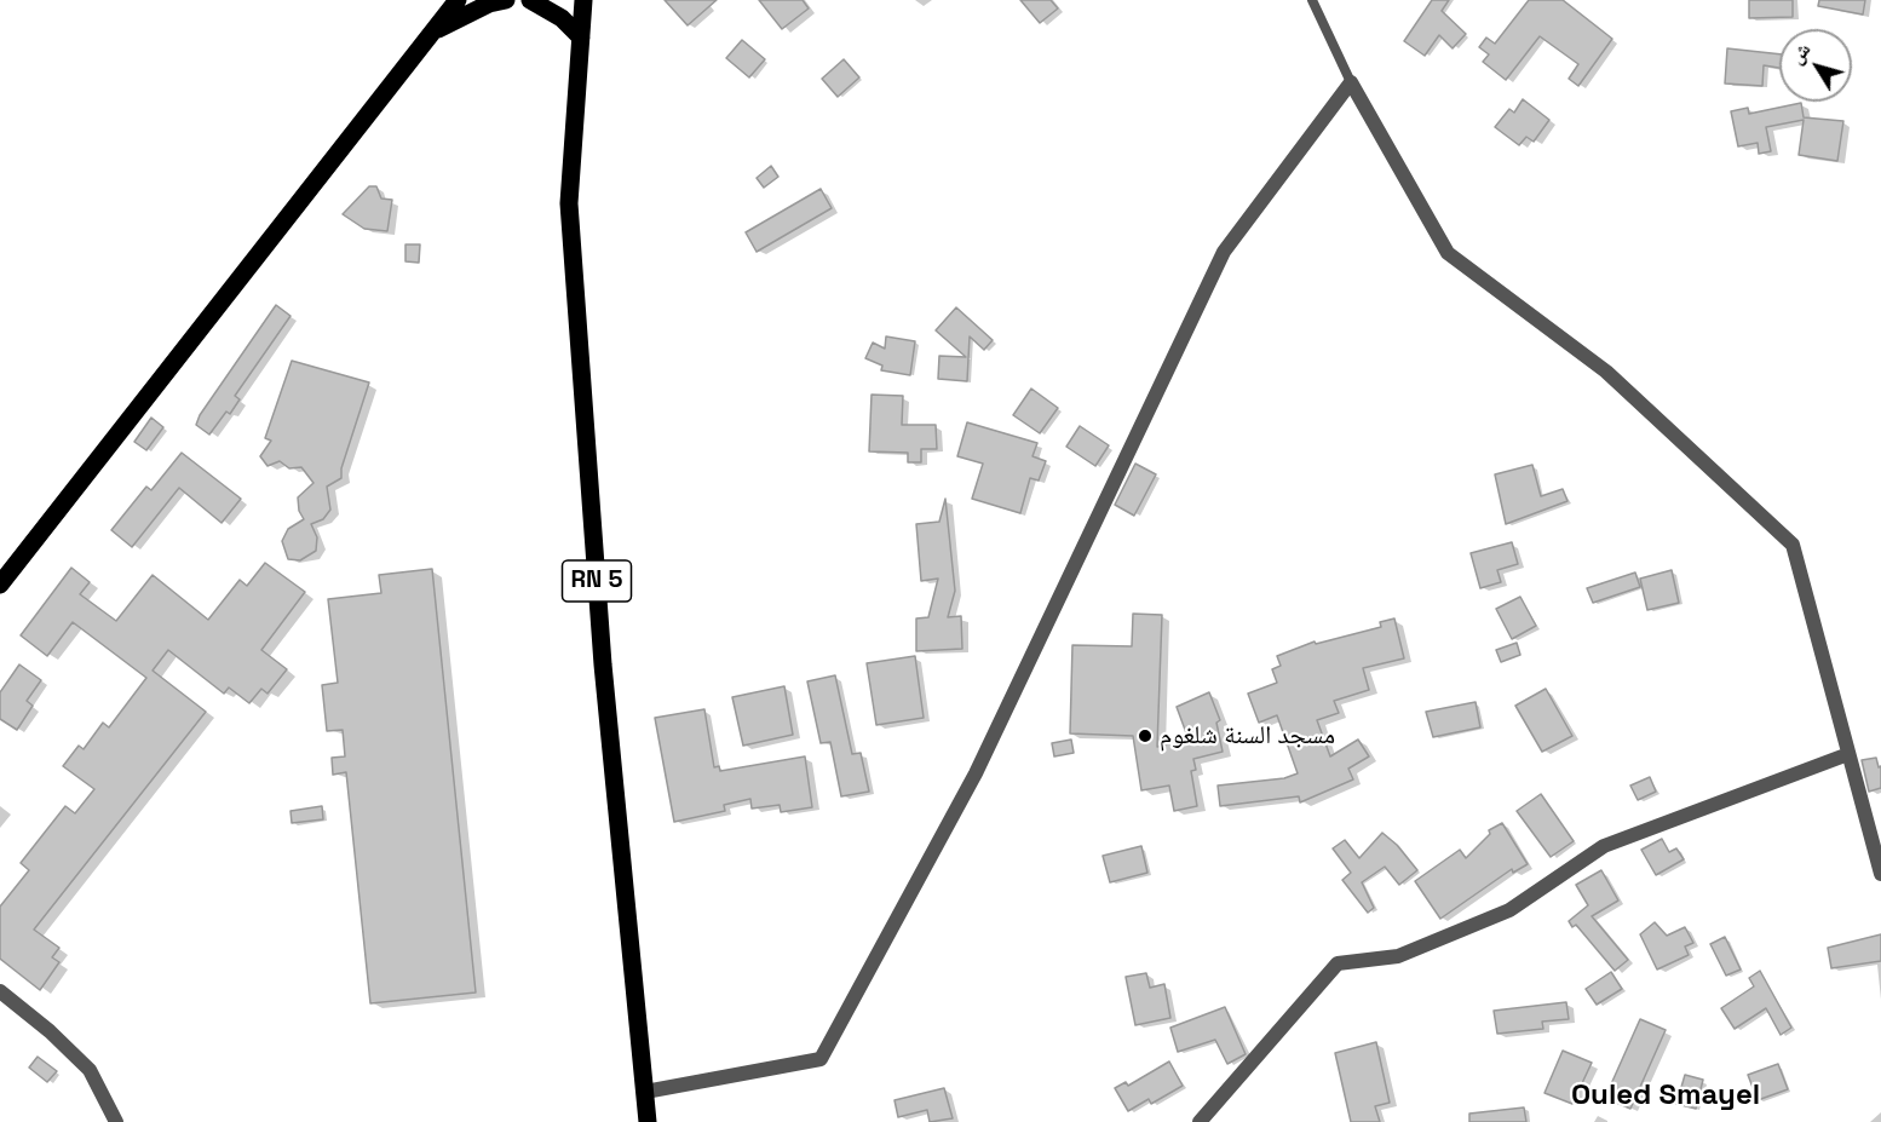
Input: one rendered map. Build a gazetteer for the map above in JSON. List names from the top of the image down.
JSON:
{
  "streets": {
    "main road": ["RN 5"]
  },
  "districts": ["Ouled Smayel"],
  "places": ["مسجد السنة شلغوم"],
  "north": "top left"
}
